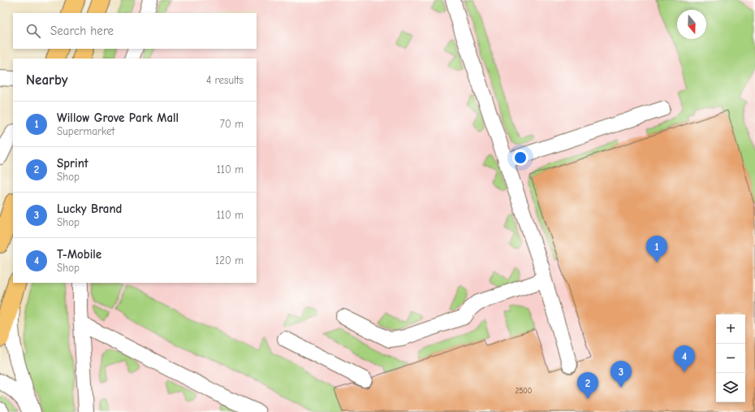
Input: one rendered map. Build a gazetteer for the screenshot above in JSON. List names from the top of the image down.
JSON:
{
  "house_numbers": ["2500"],
  "north": "bottom",
  "page": {
    "search": "Search here",
    "heading": ["Nearby", "4 results"],
    "list": [
      {
        "mark": "1",
        "name": "Willow Grove Park Mall",
        "note": "Supermarket",
        "value": "70 m"
      },
      {
        "mark": "2",
        "name": "Sprint",
        "note": "Shop",
        "value": "110 m"
      },
      {
        "mark": "3",
        "name": "Lucky Brand",
        "note": "Shop",
        "value": "110 m"
      },
      {
        "mark": "4",
        "name": "T-Mobile",
        "note": "Shop",
        "value": "120 m"
      }
    ],
    "pins": [
      "1",
      "4",
      "3",
      "2"
    ],
    "map_buttons": ["+", "−"]
  }
}
